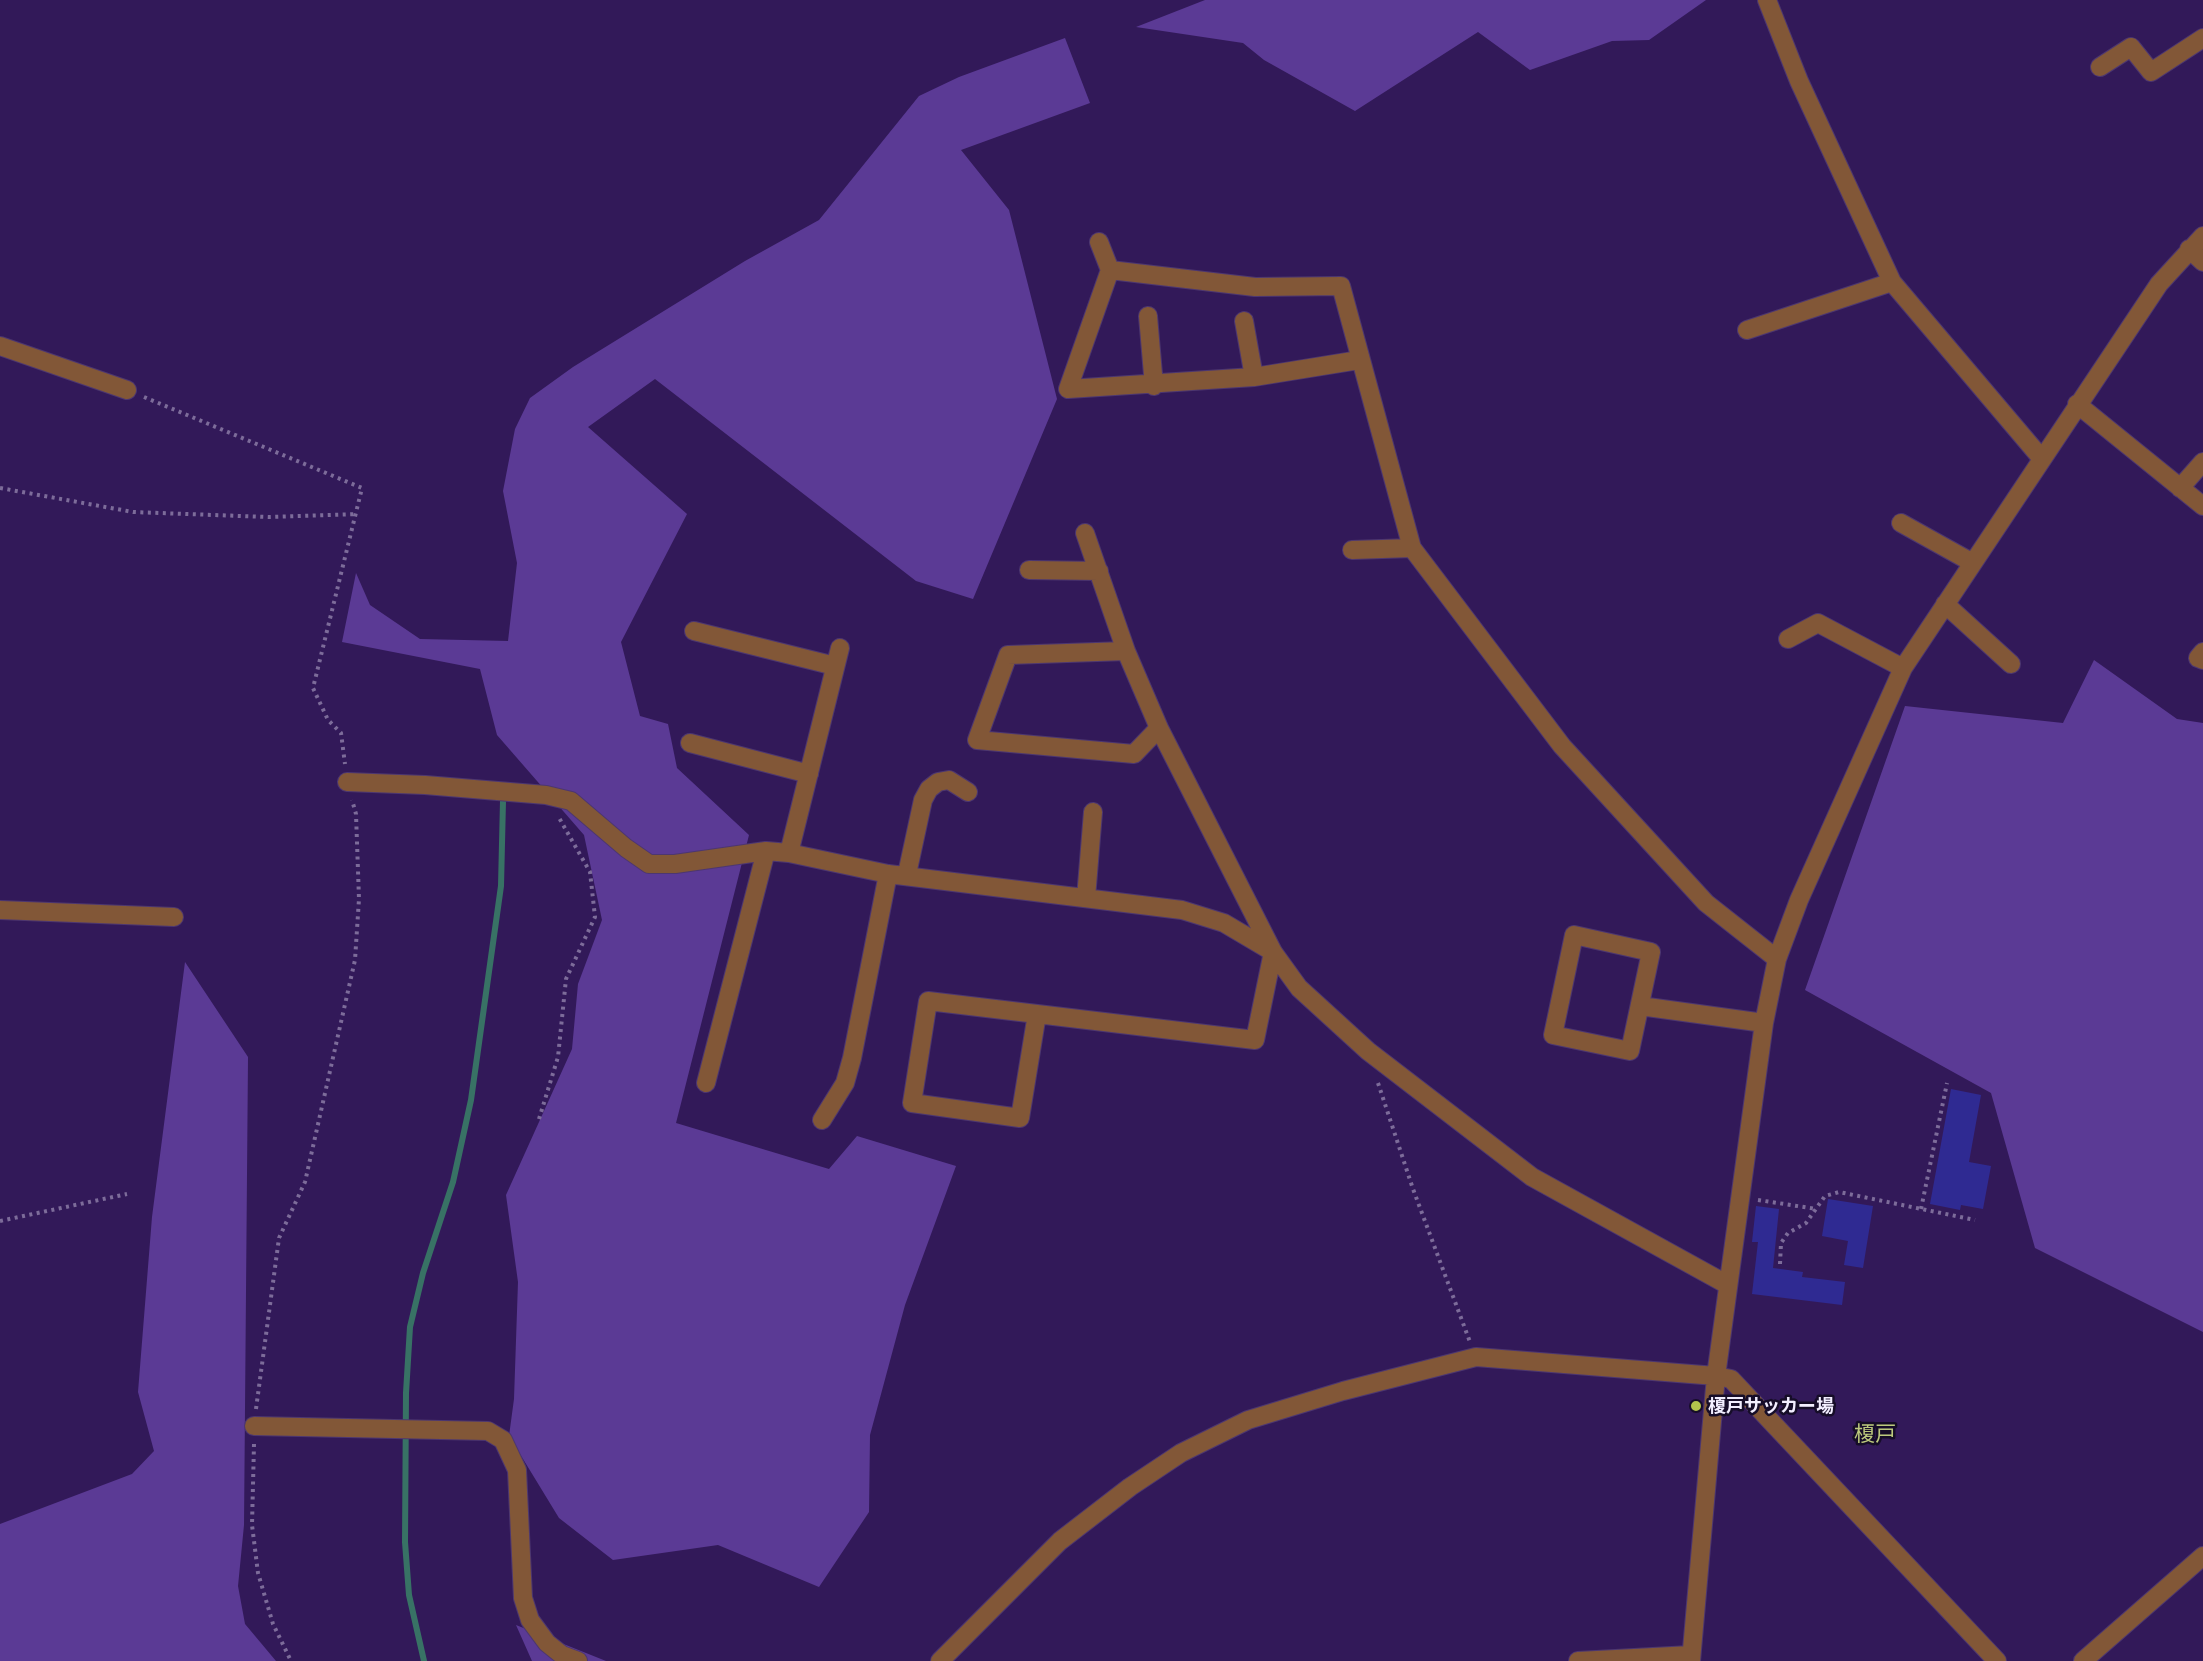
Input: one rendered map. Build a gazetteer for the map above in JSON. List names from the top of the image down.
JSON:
{
  "districts": ["榎戸"],
  "places": ["榎戸サッカー場"]
}
